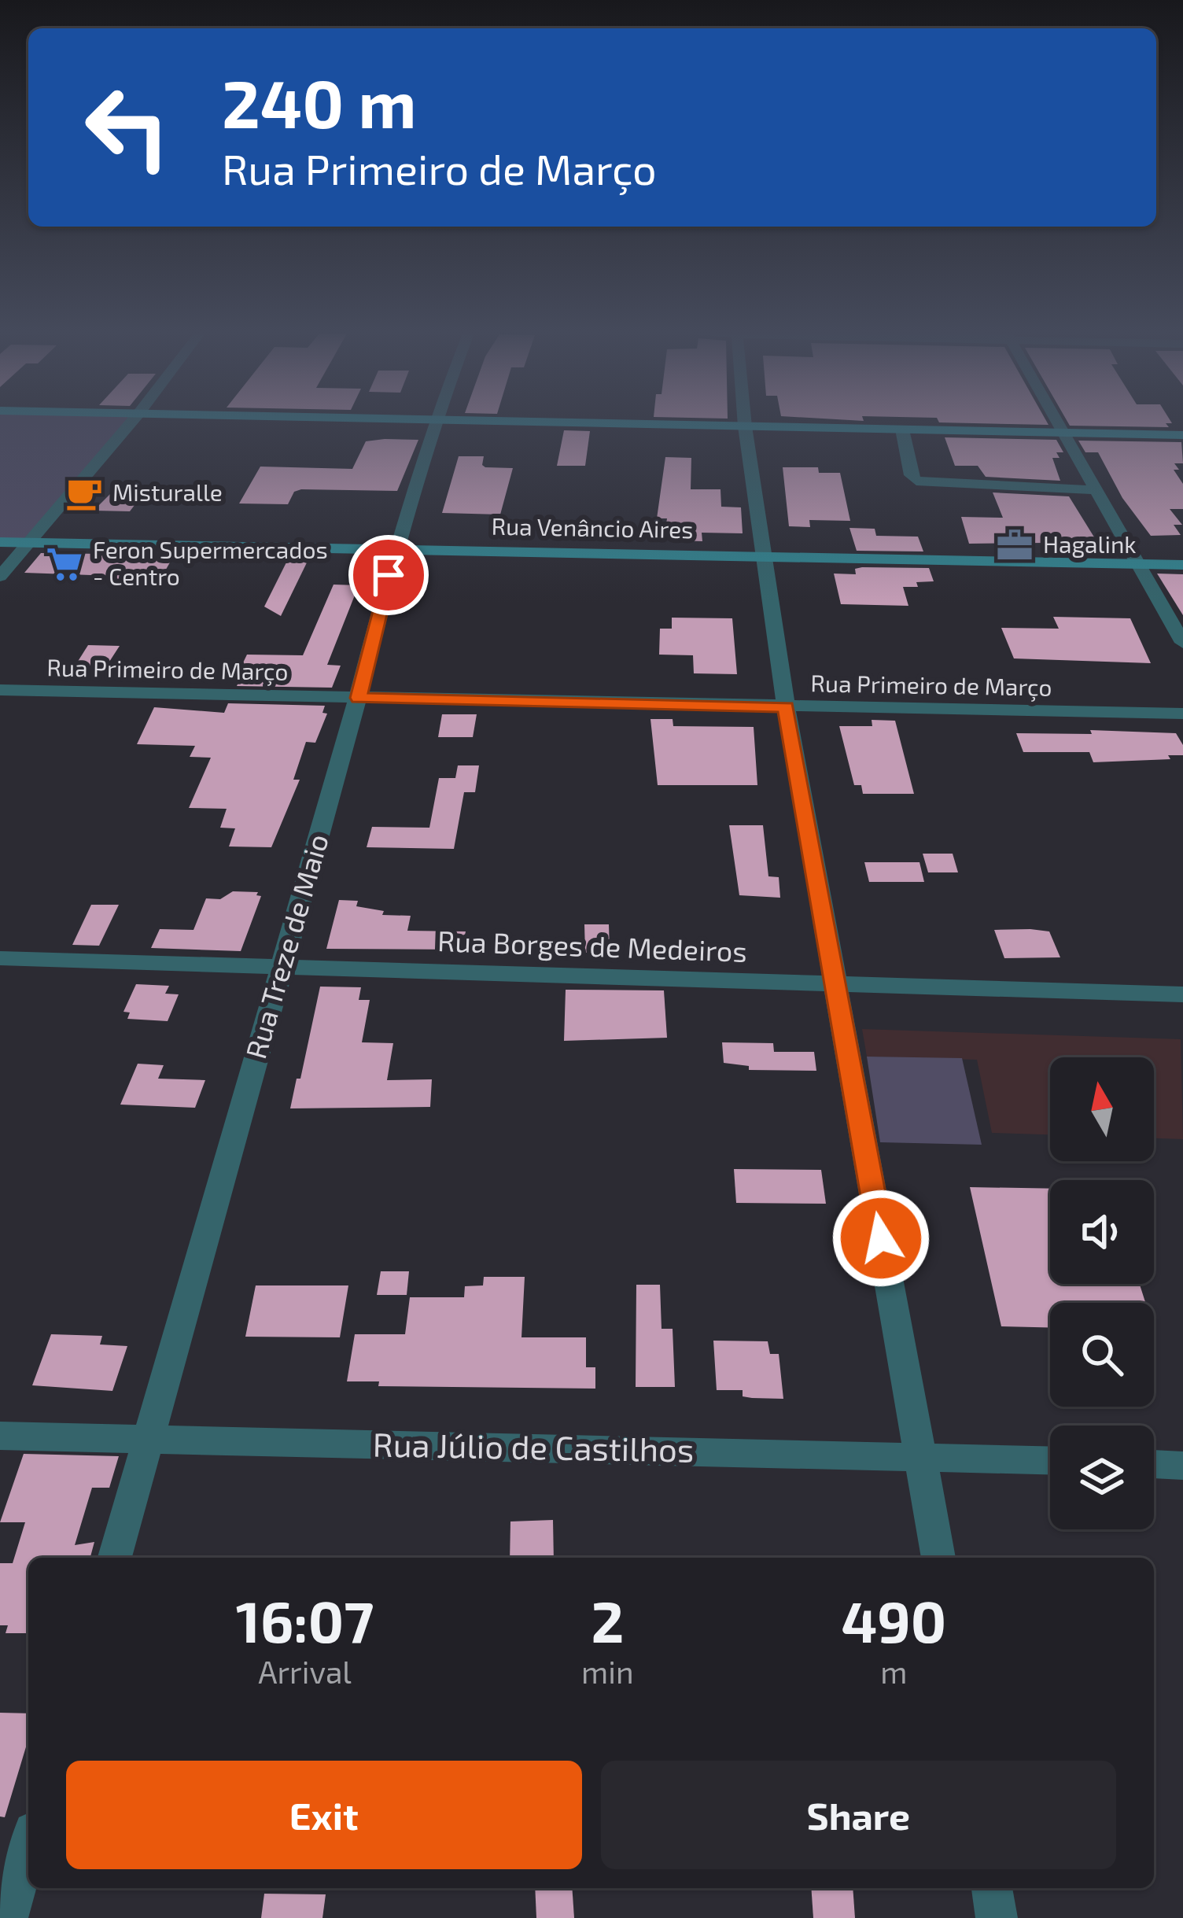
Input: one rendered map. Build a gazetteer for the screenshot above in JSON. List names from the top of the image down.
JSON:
{
  "streets": {
    "main road": ["Rua Venâncio Aires"],
    "street": [
      "Rua Primeiro de Março",
      "Rua Treze de Maio",
      "Rua Borges de Medeiros",
      "Rua Júlio de Castilhos"
    ]
  },
  "crossings": [
    ["Rua Venâncio Aires", "Rua Treze de Maio"],
    ["Rua Primeiro de Março", "Rua Treze de Maio"],
    ["Rua Treze de Maio", "Rua Borges de Medeiros"],
    ["Rua Treze de Maio", "Rua Júlio de Castilhos"]
  ],
  "places": {
    "cafe": ["Misturalle"],
    "office": ["Hagalink"],
    "supermarket": ["Feron Supermercados - Centro"]
  },
  "north": "top",
  "page": {
    "turn": ["240 m", "Rua Primeiro de Março"],
    "eta": [
      "16:07",
      "Arrival",
      "2",
      "min",
      "490",
      "m"
    ],
    "buttons": ["Exit", "Share"]
  }
}
